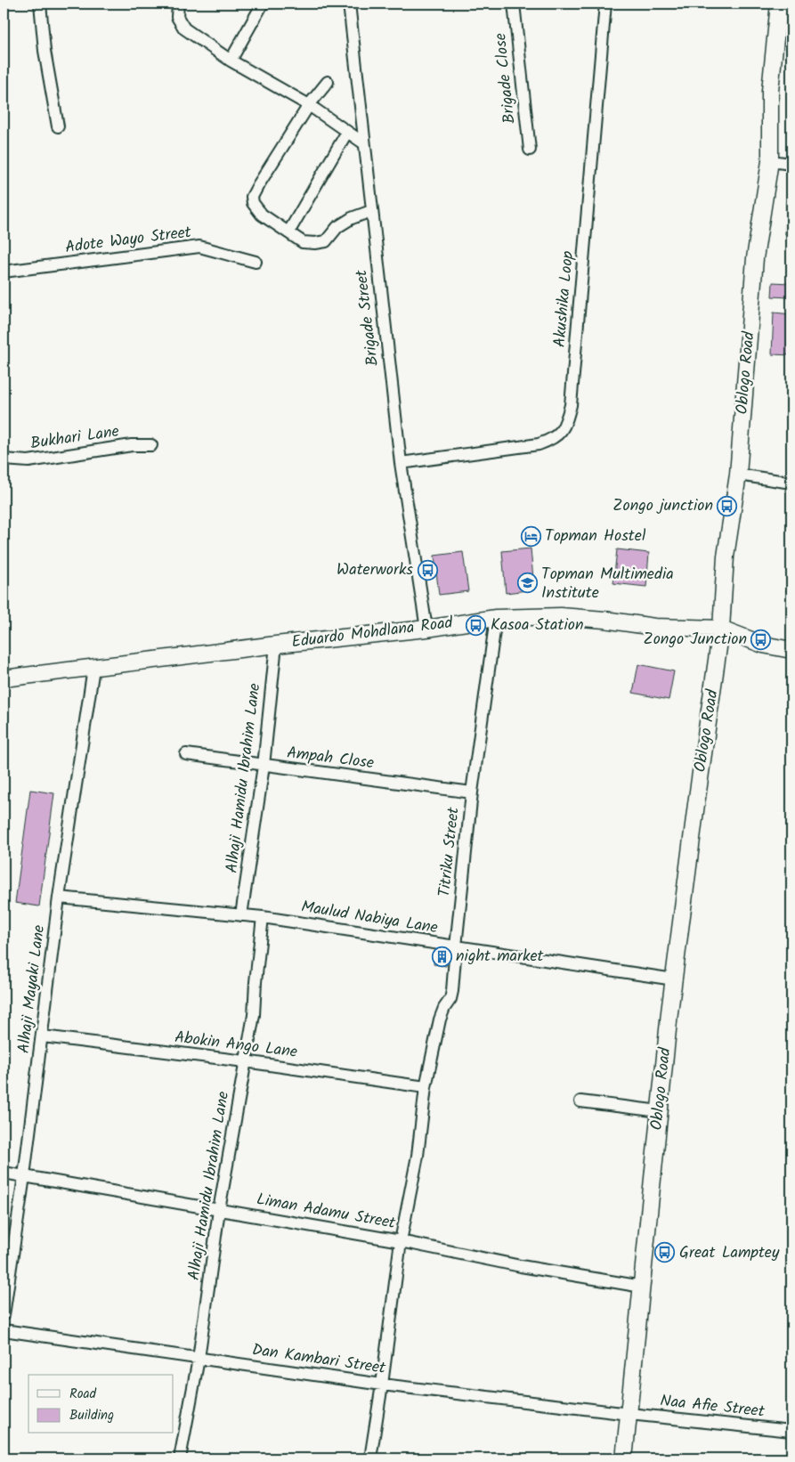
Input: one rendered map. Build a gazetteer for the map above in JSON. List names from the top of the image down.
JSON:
{
  "streets": {
    "main road": ["Oblogo Road", "Eduardo Mohdlana Road"],
    "street": [
      "Brigade Close",
      "Adote Wayo Street",
      "Akushika Loop",
      "Brigade Street",
      "Bukhari Lane",
      "Ampah Close",
      "Alhaji Hamidu Ibrahim Lane",
      "Titriku Street",
      "Maulud Nabiya Lane",
      "Alhaji Mayaki Lane",
      "Abokin Ango Lane",
      "Liman Adamu Street",
      "Dan Kambari Street",
      "Naa Afie Street"
    ]
  },
  "crossings": [
    ["Akushika Loop", "Brigade Street"],
    ["Brigade Street", "Eduardo Mohdlana Road"],
    ["Oblogo Road", "Eduardo Mohdlana Road"],
    ["Oblogo Road", "Maulud Nabiya Lane"],
    ["Oblogo Road", "Liman Adamu Street"],
    ["Oblogo Road", "Dan Kambari Street"],
    ["Oblogo Road", "Naa Afie Street"],
    ["Eduardo Mohdlana Road", "Alhaji Hamidu Ibrahim Lane"],
    ["Eduardo Mohdlana Road", "Titriku Street"],
    ["Eduardo Mohdlana Road", "Alhaji Mayaki Lane"],
    ["Ampah Close", "Alhaji Hamidu Ibrahim Lane"],
    ["Ampah Close", "Titriku Street"],
    ["Alhaji Hamidu Ibrahim Lane", "Maulud Nabiya Lane"],
    ["Alhaji Hamidu Ibrahim Lane", "Abokin Ango Lane"],
    ["Alhaji Hamidu Ibrahim Lane", "Liman Adamu Street"],
    ["Alhaji Hamidu Ibrahim Lane", "Dan Kambari Street"],
    ["Titriku Street", "Maulud Nabiya Lane"],
    ["Titriku Street", "Abokin Ango Lane"],
    ["Titriku Street", "Liman Adamu Street"],
    ["Titriku Street", "Dan Kambari Street"],
    ["Maulud Nabiya Lane", "Alhaji Mayaki Lane"],
    ["Alhaji Mayaki Lane", "Abokin Ango Lane"],
    ["Alhaji Mayaki Lane", "Liman Adamu Street"],
    ["Dan Kambari Street", "Naa Afie Street"]
  ],
  "places": {
    "bus stop": [
      "Zongo junction",
      "Waterworks",
      "Kasoa Station",
      "Zongo Junction",
      "Great Lamptey"
    ],
    "hotel": ["Topman Hostel"],
    "school or university": ["Topman Multimedia Institute"],
    "building": ["night market"]
  },
  "legend": ["Road", "Building"]
}
